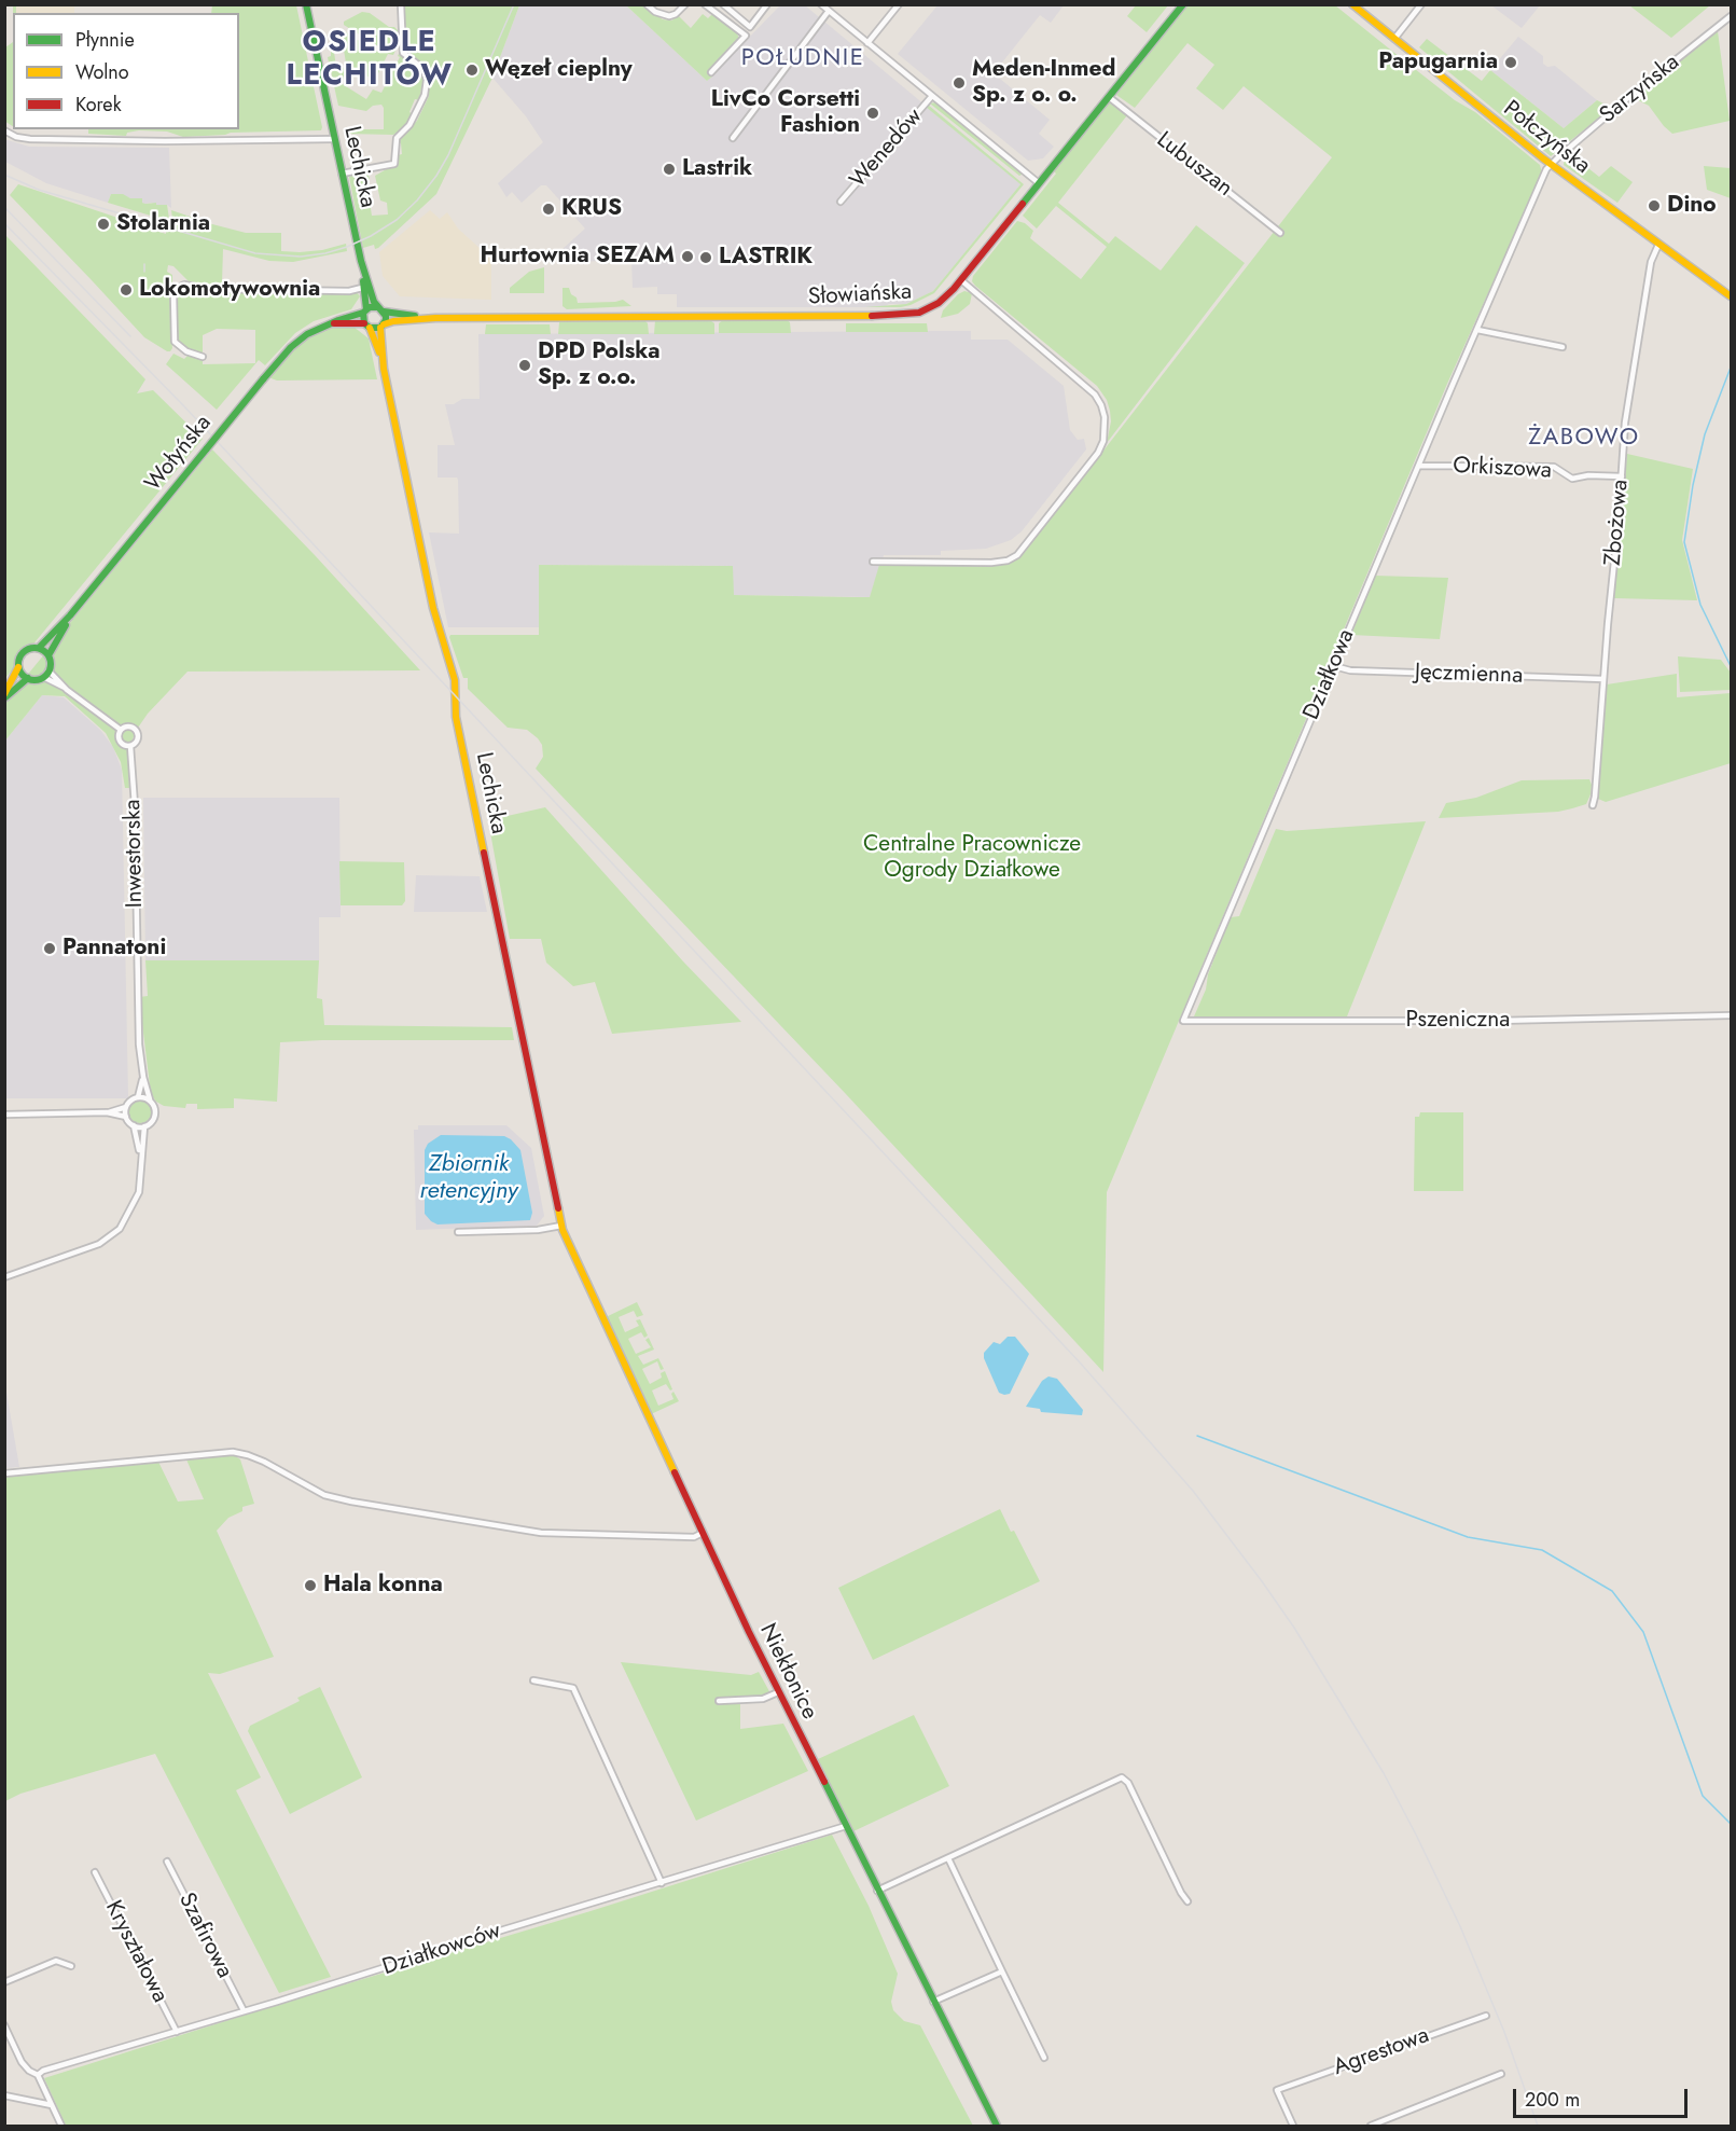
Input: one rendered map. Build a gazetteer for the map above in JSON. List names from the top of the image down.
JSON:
{
  "streets": {
    "street": [
      "Sarzyńska",
      "Połczyńska",
      "Wenedów",
      "Lubuszan",
      "Lechicka",
      "Słowiańska",
      "Wołyńska",
      "Orkiszowa",
      "Zbożowa",
      "Działkowa",
      "Jęczmienna",
      "Inwestorska",
      "Pszeniczna",
      "Niekłonice",
      "Szafirowa",
      "Działkowców",
      "Kryształowa",
      "Agrestowa"
    ]
  },
  "crossings": [
    ["Sarzyńska", "Połczyńska"],
    ["Sarzyńska", "Działkowa"],
    ["Połczyńska", "Zbożowa"],
    ["Połczyńska", "Działkowa"],
    ["Wenedów", "Słowiańska"],
    ["Lubuszan", "Słowiańska"],
    ["Lechicka", "Słowiańska"],
    ["Lechicka", "Wołyńska"],
    ["Lechicka", "Niekłonice"],
    ["Słowiańska", "Wołyńska"],
    ["Orkiszowa", "Zbożowa"],
    ["Orkiszowa", "Działkowa"],
    ["Zbożowa", "Jęczmienna"],
    ["Działkowa", "Jęczmienna"],
    ["Działkowa", "Pszeniczna"],
    ["Niekłonice", "Działkowców"],
    ["Szafirowa", "Działkowców"],
    ["Działkowców", "Kryształowa"]
  ],
  "districts": ["OSIEDLE LECHITÓW", "POŁUDNIE", "ŻABOWO"],
  "water": ["Zbiornik retencyjny"],
  "parks": ["Centralne Pracownicze Ogrody Działkowe"],
  "places": [
    "Papugarnia",
    "Węzeł cieplny",
    "Meden-Inmed Sp. z o. o.",
    "LivCo Corsetti Fashion",
    "Lastrik",
    "Dino",
    "KRUS",
    "Stolarnia",
    "Hurtownia SEZAM",
    "LASTRIK",
    "Lokomotywownia",
    "DPD Polska Sp. z o.o.",
    "Pannatoni",
    "Hala konna"
  ],
  "legend": ["Płynnie", "Wolno", "Korek"],
  "scale_bar": "200 m"
}
